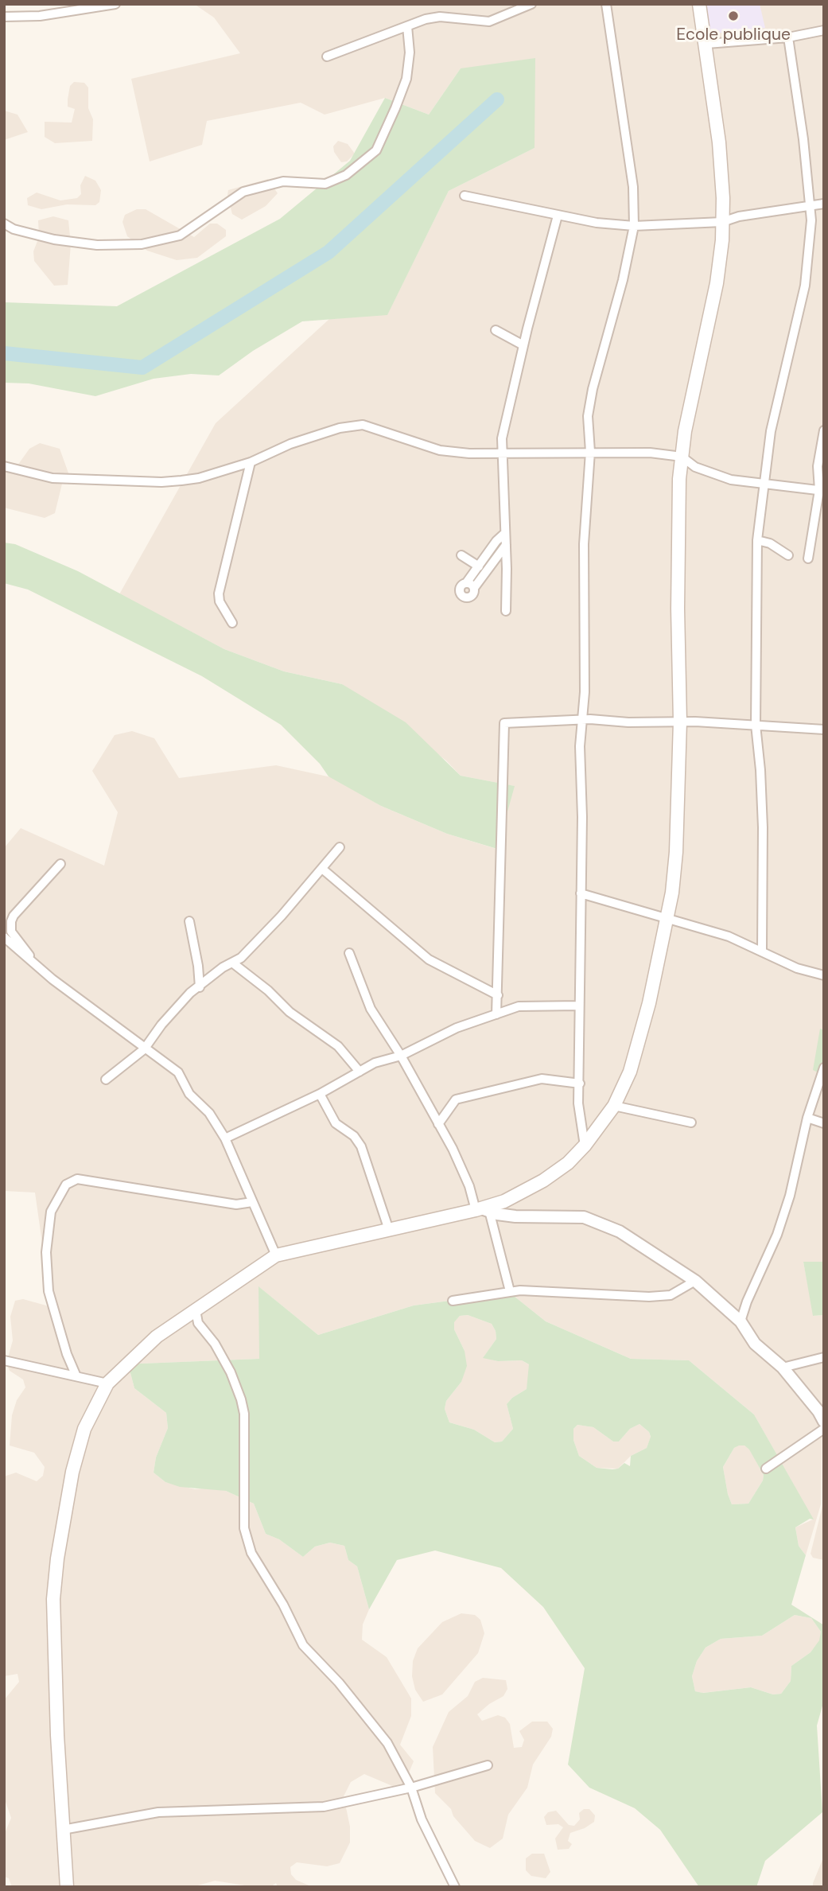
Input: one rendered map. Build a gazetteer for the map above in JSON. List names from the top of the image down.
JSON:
{
  "places": ["Ecole publique"]
}
